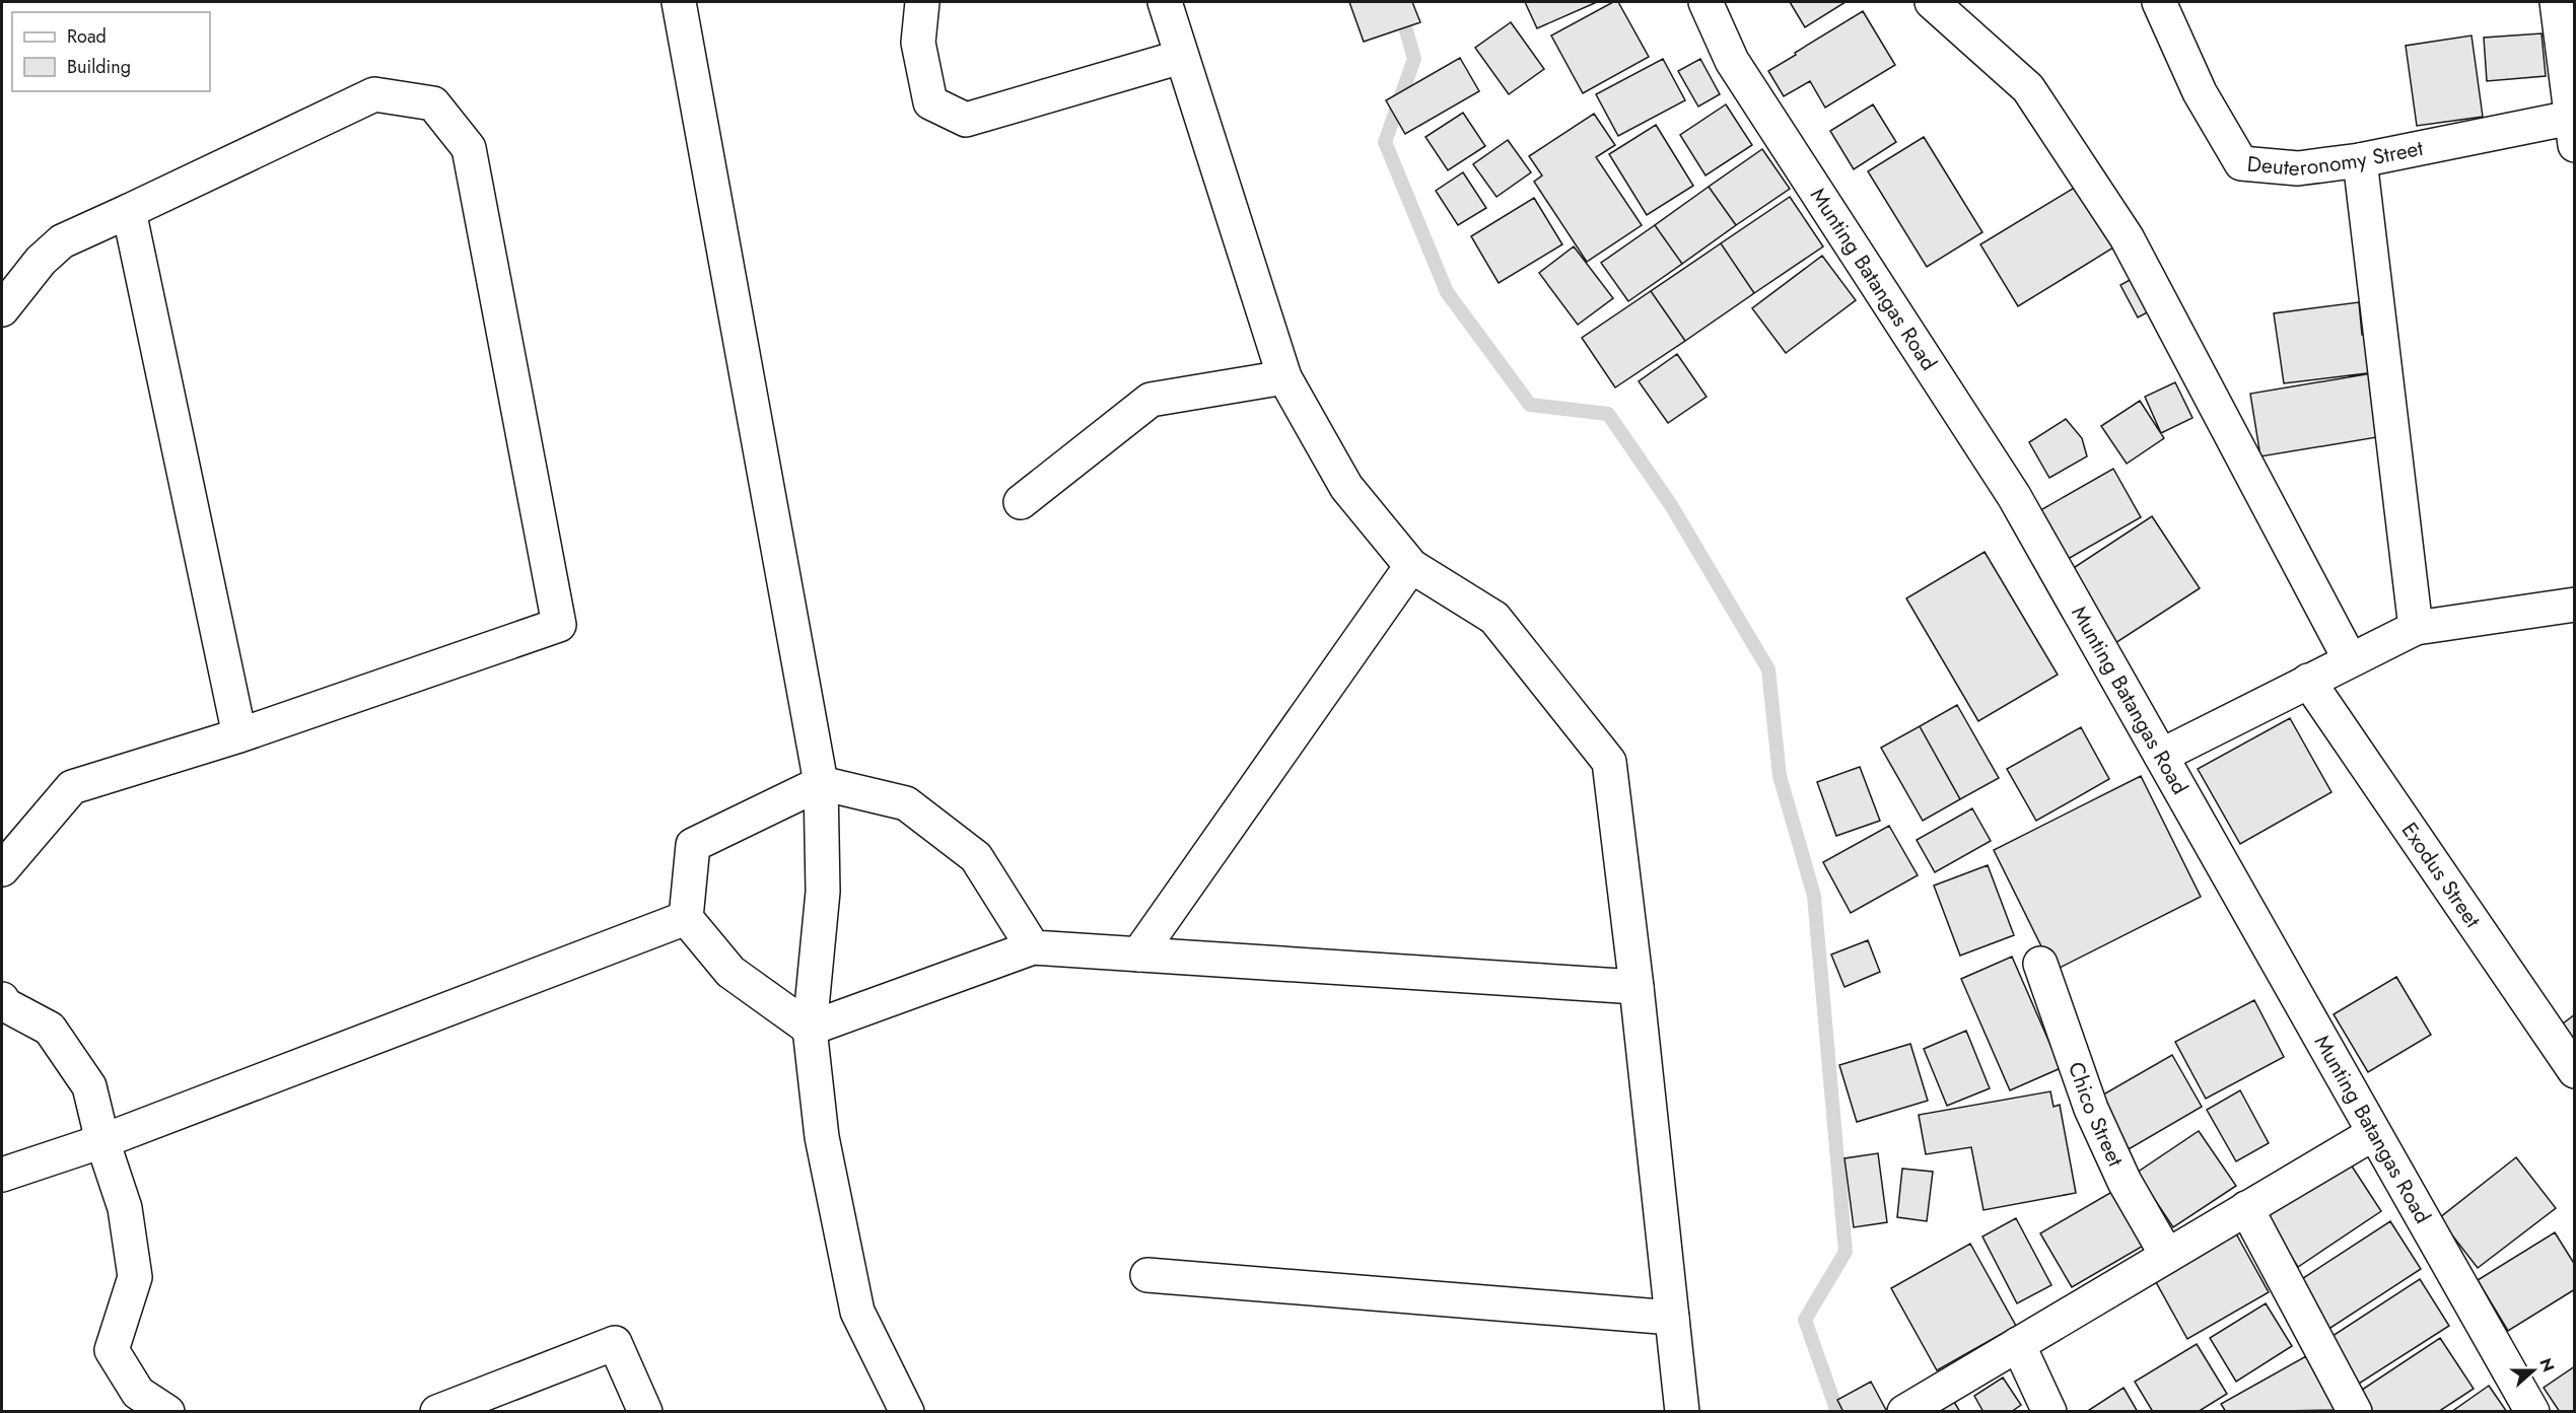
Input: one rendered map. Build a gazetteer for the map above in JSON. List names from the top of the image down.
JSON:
{
  "streets": {
    "street": [
      "Deuteronomy Street",
      "Munting Batangas Road",
      "Exodus Street",
      "Chico Street"
    ]
  },
  "legend": ["Road", "Building"],
  "north": "right"
}
